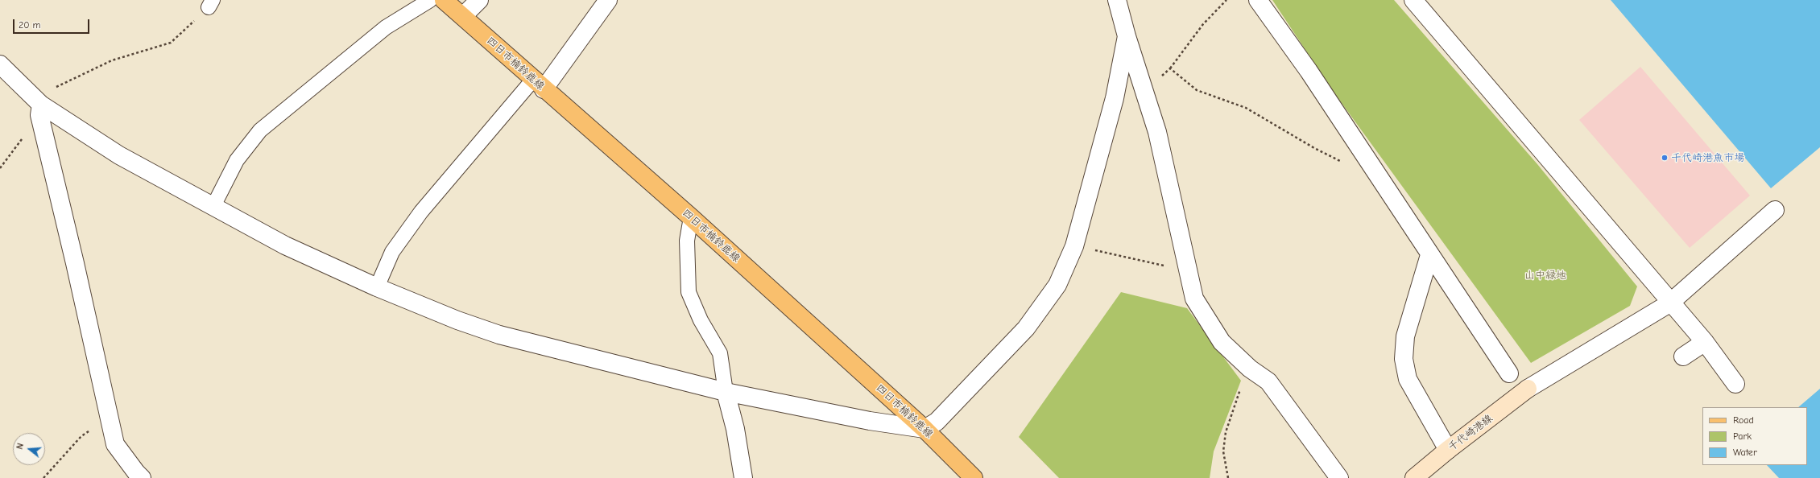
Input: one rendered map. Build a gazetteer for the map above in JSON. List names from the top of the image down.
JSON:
{
  "streets": {
    "main road": ["四日市楠鈴鹿線", "千代崎港線"]
  },
  "parks": ["山中緑地"],
  "places": ["千代崎港魚市場"],
  "legend": ["Road", "Park", "Water"],
  "scale_bar": "20 m",
  "north": "left"
}
